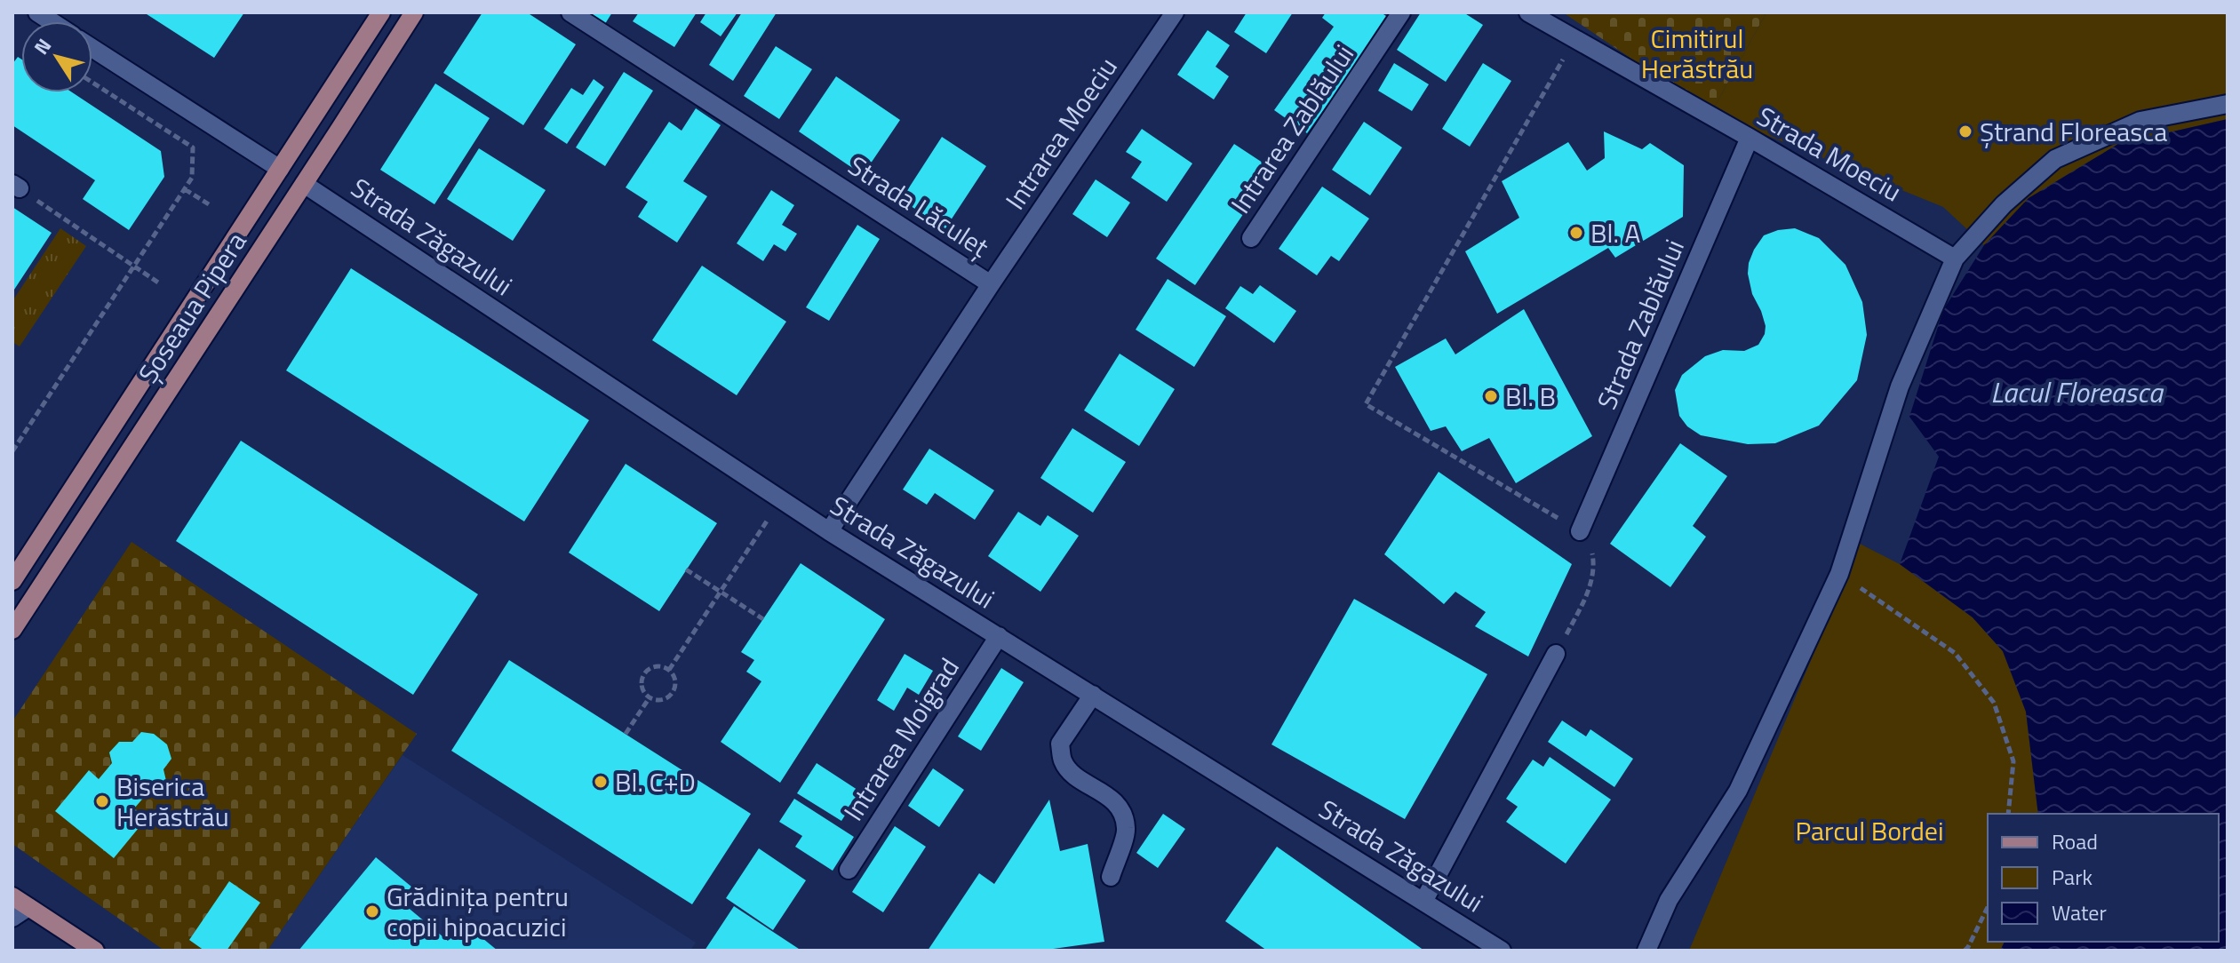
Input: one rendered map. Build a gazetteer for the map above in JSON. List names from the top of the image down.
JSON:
{
  "streets": {
    "main road": ["Șoseaua Pipera"],
    "street": [
      "Intrarea Zablăului",
      "Intrarea Moeciu",
      "Strada Moeciu",
      "Strada Lăculeț",
      "Strada Zăgazului",
      "Strada Zablăului",
      "Intrarea Moigrad"
    ]
  },
  "crossings": [
    ["Intrarea Moeciu", "Strada Lăculeț"],
    ["Strada Moeciu", "Strada Zablăului"],
    ["Strada Lăculeț", "Strada Zăgazului"],
    ["Strada Zăgazului", "Șoseaua Pipera"],
    ["Strada Zăgazului", "Intrarea Moigrad"]
  ],
  "water": ["Lacul Floreasca"],
  "parks": ["Cimitirul Herăstrău", "Parcul Bordei"],
  "places": [
    "Ștrand Floreasca",
    "Bl. A",
    "Bl. B",
    "Bl. C+D",
    "Biserica Herăstrău",
    "Grădinița pentru copii hipoacuzici"
  ],
  "legend": ["Road", "Park", "Water"],
  "north": "top left"
}
